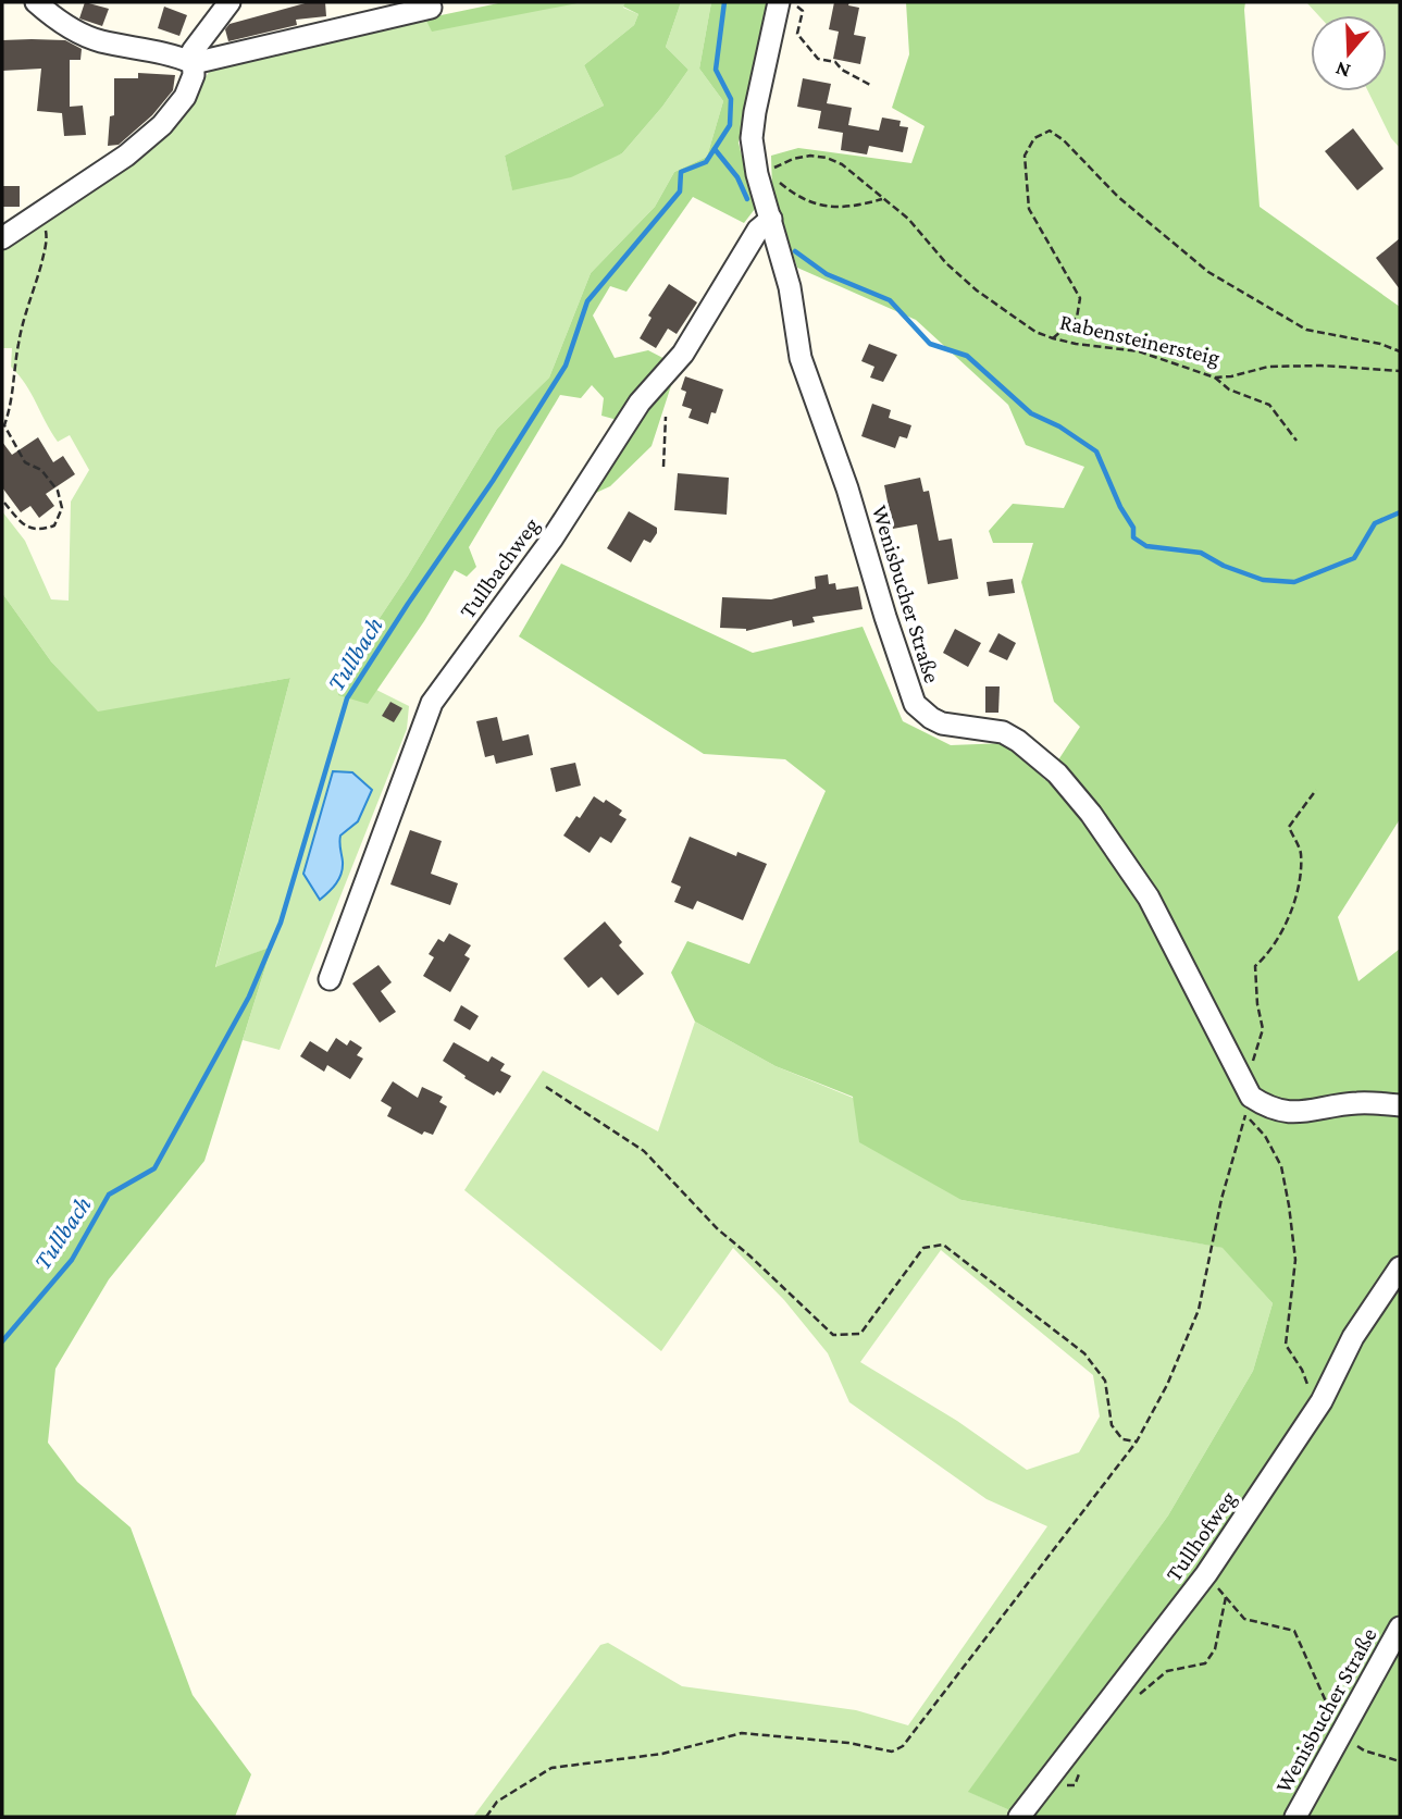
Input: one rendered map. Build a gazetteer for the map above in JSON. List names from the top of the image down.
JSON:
{
  "streets": {
    "street": ["Tullbachweg", "Wenisbucher Straße", "Tullhofweg"],
    "path": ["Rabensteinersteig"]
  },
  "crossings": [
    ["Rabensteinersteig", "Wenisbucher Straße"],
    ["Tullbachweg", "Wenisbucher Straße"]
  ],
  "water": ["Tullbach"],
  "north": "bottom"
}
